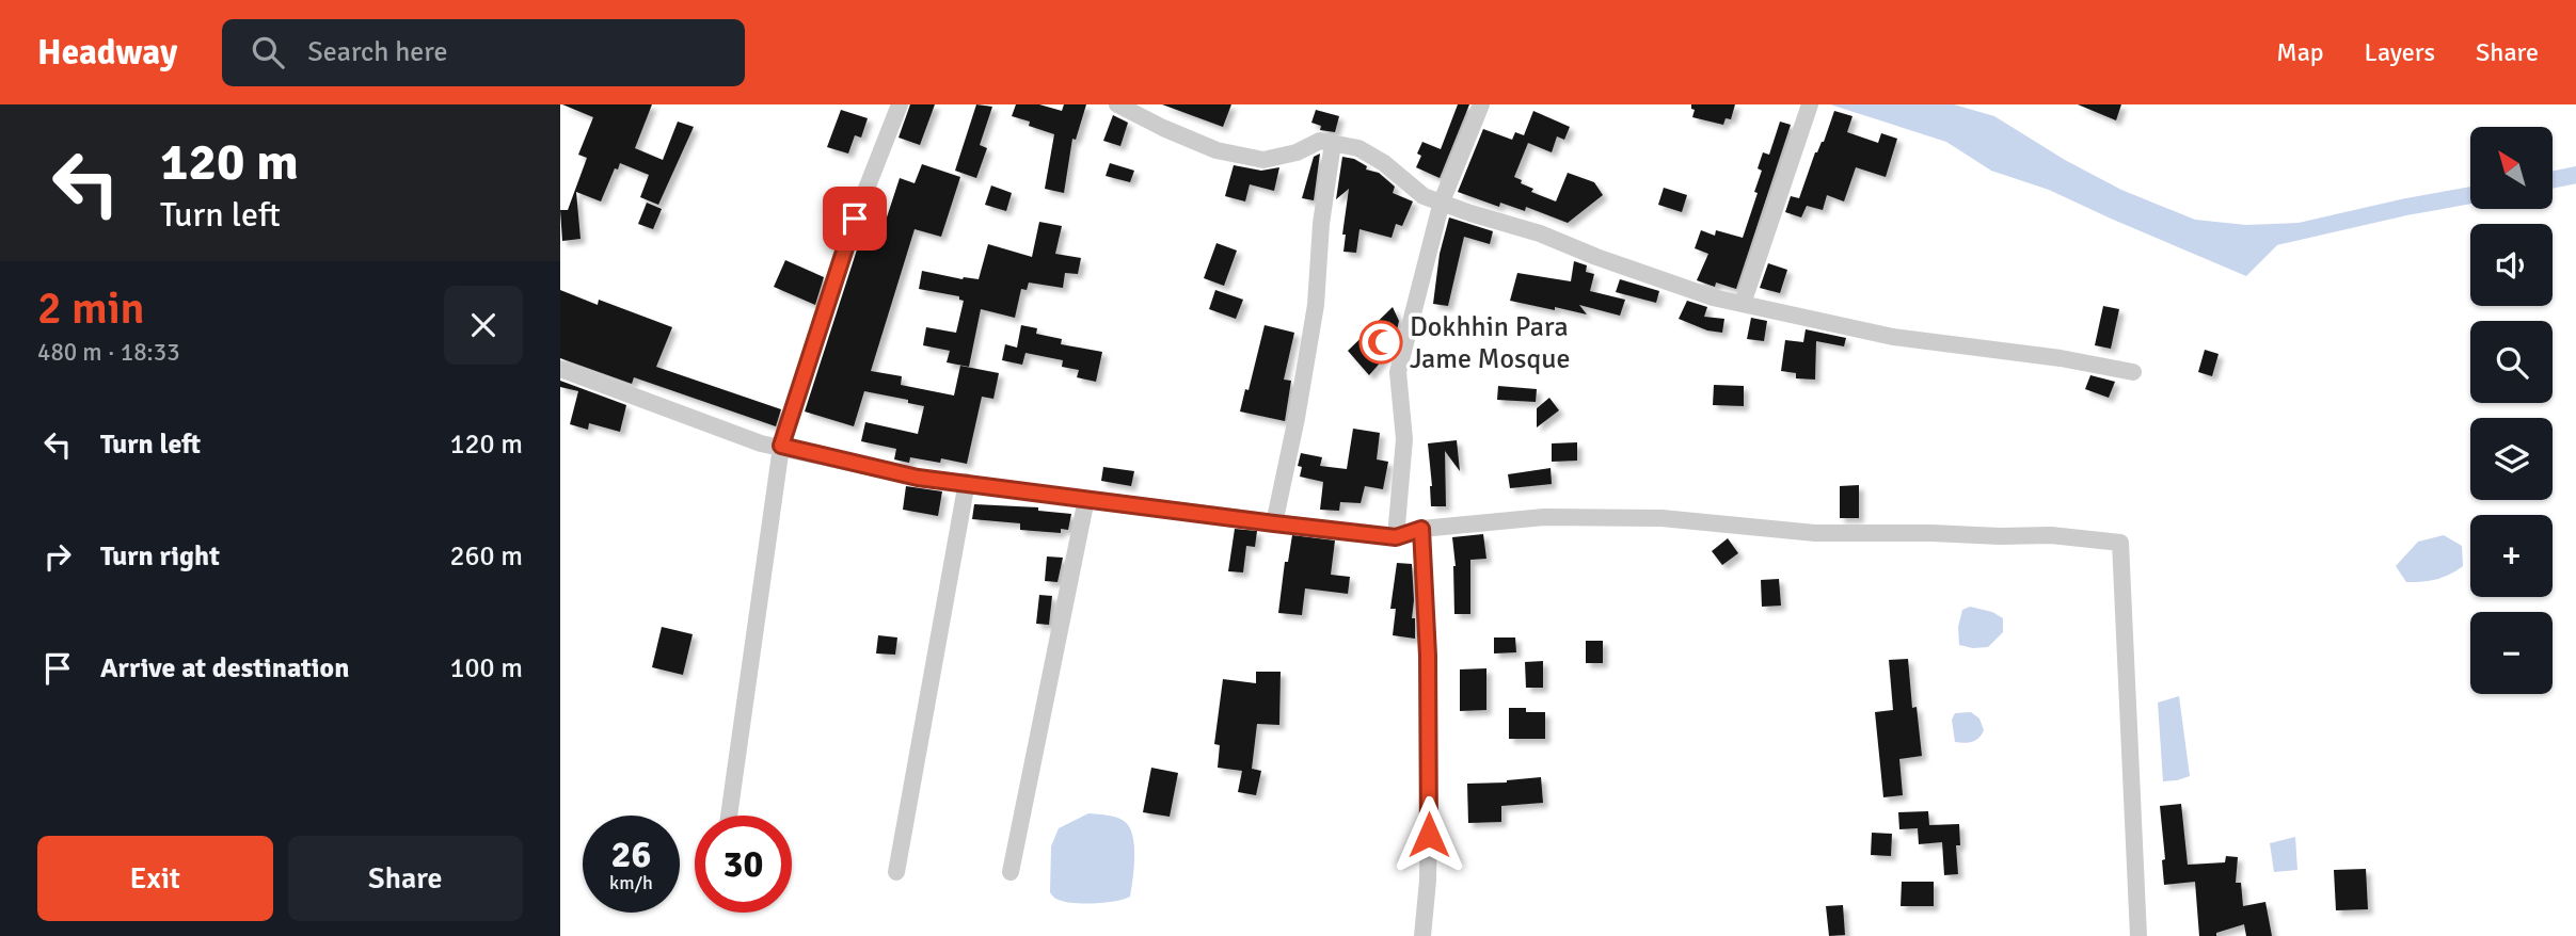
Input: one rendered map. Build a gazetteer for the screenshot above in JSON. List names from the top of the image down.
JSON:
{
  "places": {
    "mosque": ["Dokhhin Para Jame Mosque"]
  },
  "north": "top left",
  "page": {
    "header": "Headway",
    "search": "Search here",
    "nav": ["Map", "Layers", "Share"],
    "turn": ["120 m", "Turn left"],
    "map_buttons": ["+", "−"],
    "heading": ["2 min", "480 m · 18:33"],
    "list": [
      {
        "name": "Turn left",
        "value": "120 m"
      },
      {
        "name": "Turn right",
        "value": "260 m"
      },
      {
        "name": "Arrive at destination",
        "value": "100 m"
      }
    ],
    "speed": "26 km/h",
    "limit": "30",
    "buttons": ["Exit", "Share"]
  }
}
